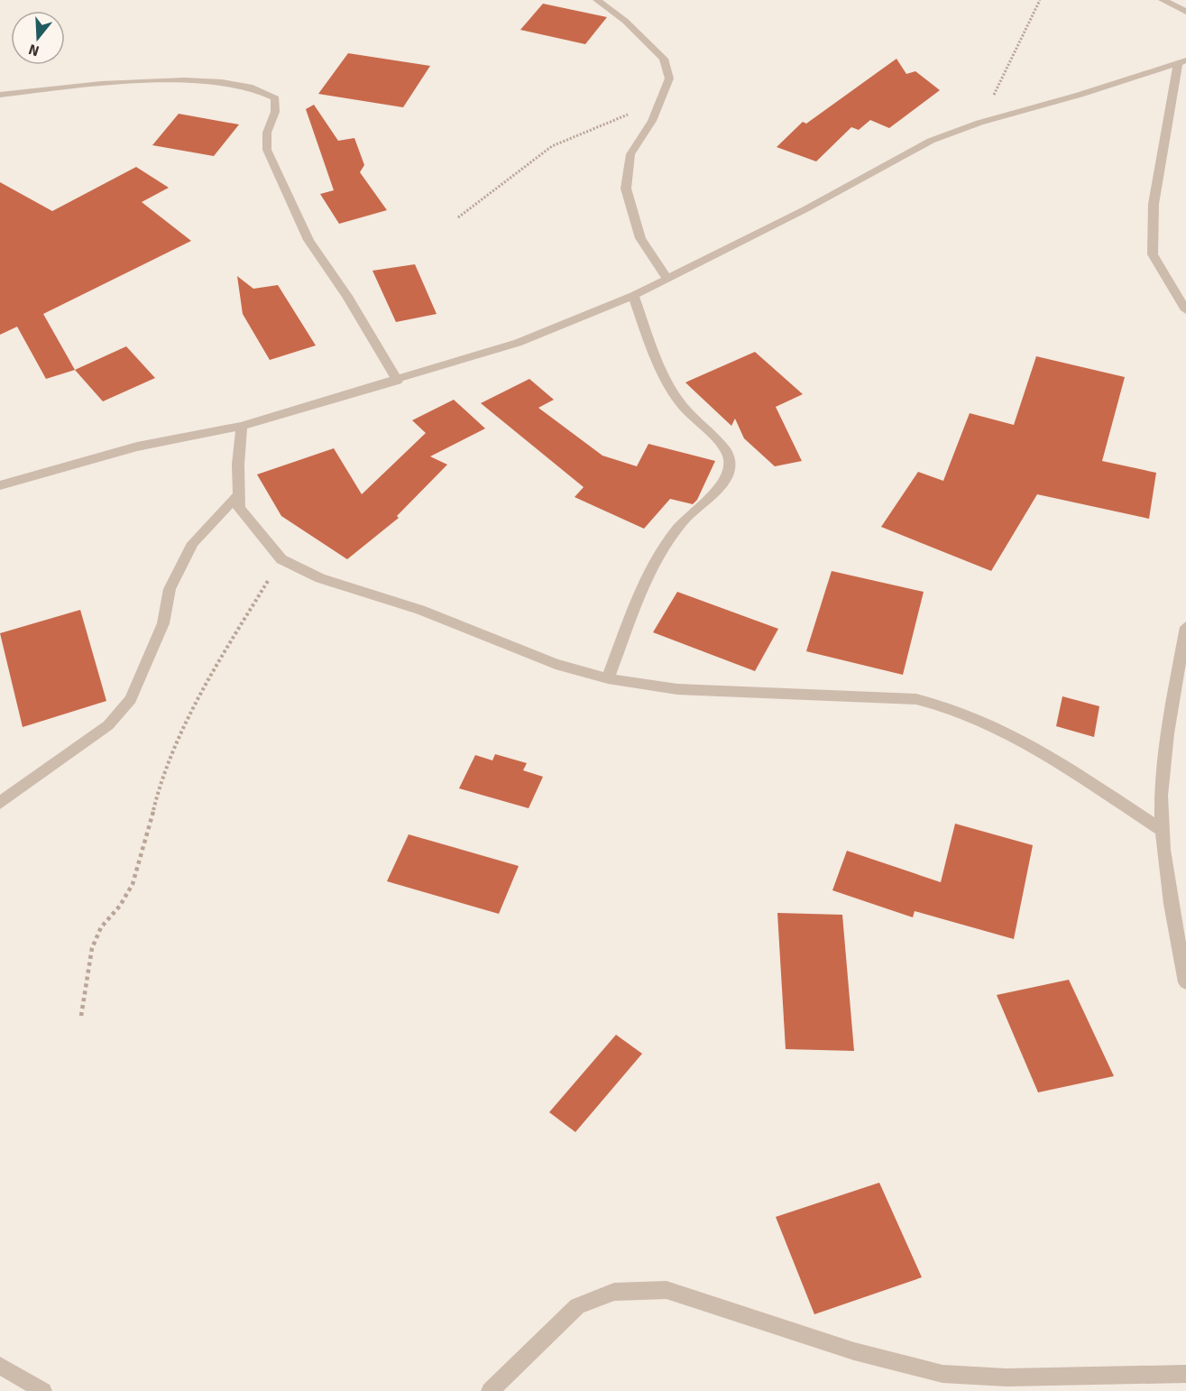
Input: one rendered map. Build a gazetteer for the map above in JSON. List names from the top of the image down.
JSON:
{
  "north": "bottom"
}
